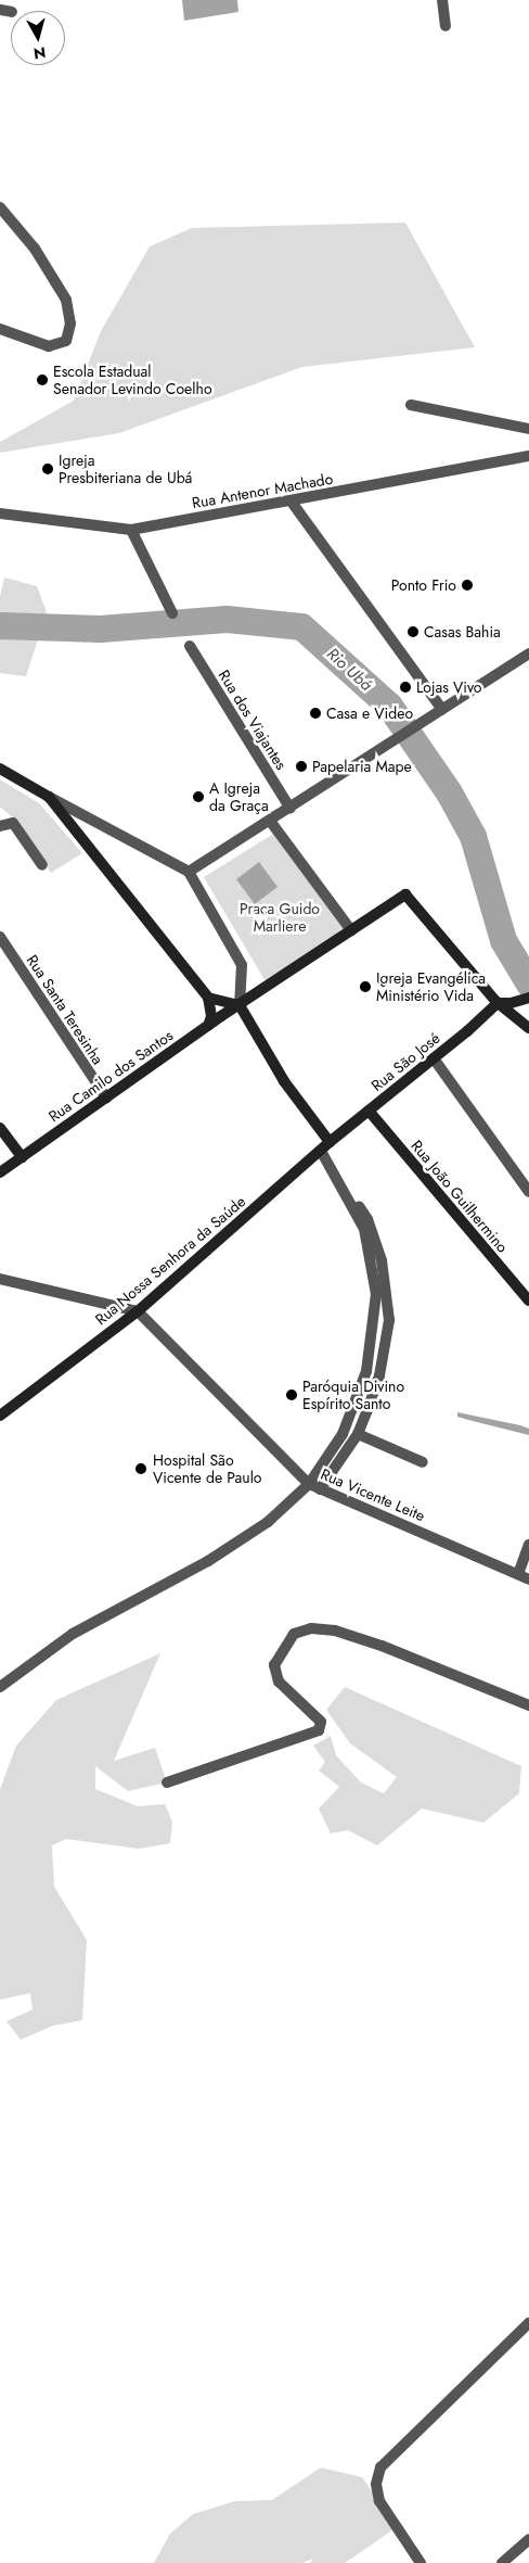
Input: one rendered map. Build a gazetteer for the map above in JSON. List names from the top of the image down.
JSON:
{
  "streets": {
    "main road": [
      "Rua São José",
      "Rua Camilo dos Santos",
      "Rua João Guilhermino",
      "Rua Nossa Senhora da Saúde"
    ],
    "street": [
      "Rua Antenor Machado",
      "Rua dos Viajantes",
      "Rua Santa Teresinha",
      "Rua Vicente Leite"
    ]
  },
  "crossings": [
    ["Rua Santa Teresinha", "Rua Camilo dos Santos"],
    ["Rua São José", "Rua Camilo dos Santos"],
    ["Rua São José", "Rua João Guilhermino"],
    ["Rua São José", "Rua Nossa Senhora da Saúde"],
    ["Rua Nossa Senhora da Saúde", "Rua Vicente Leite"]
  ],
  "water": ["Rio Ubá"],
  "parks": ["Praça Guido Marliere"],
  "places": [
    "Escola Estadual Senador Levindo Coelho",
    "Igreja Presbiteriana de Ubá",
    "Ponto Frio",
    "Casas Bahia",
    "Lojas Vivo",
    "Casa e Video",
    "Papelaria Mape",
    "A Igreja da Graça",
    "Igreja Evangélica Ministério Vida",
    "Paróquia Divino Espírito Santo",
    "Hospital São Vicente de Paulo"
  ],
  "north": "bottom"
}
